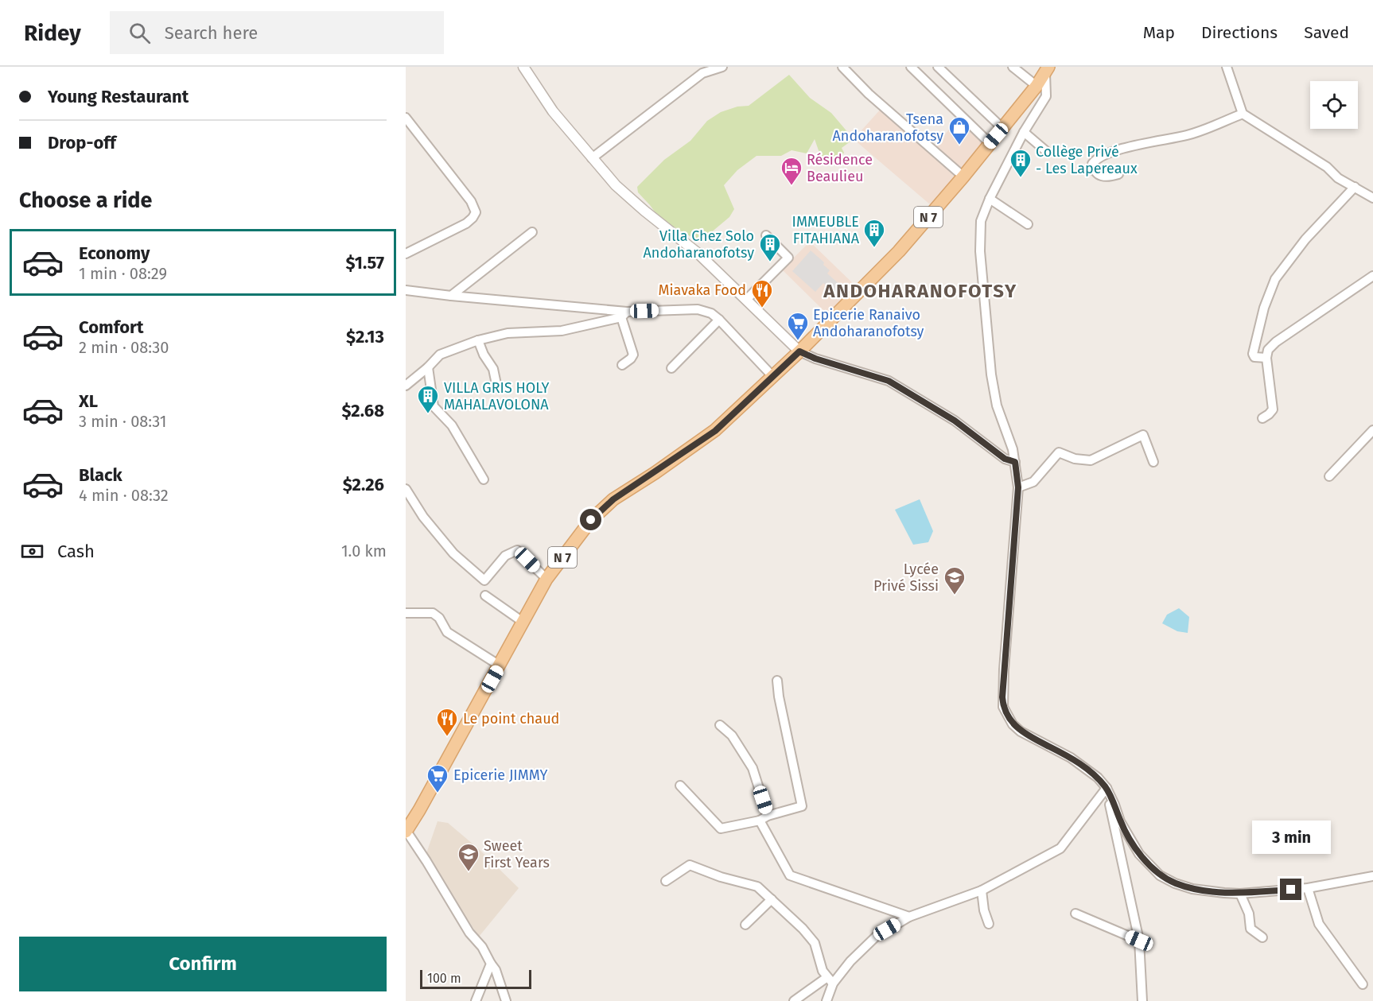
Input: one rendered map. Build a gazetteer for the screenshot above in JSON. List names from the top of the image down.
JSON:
{
  "streets": {
    "main road": ["N 7"]
  },
  "districts": ["ANDOHARANOFOTSY"],
  "places": {
    "shop": ["Tsena Andoharanofotsy"],
    "building": [
      "Collège Privé - Les Lapereaux",
      "IMMEUBLE FITAHIANA",
      "Villa Chez Solo Andoharanofotsy",
      "VILLA GRIS HOLY MAHALAVOLONA"
    ],
    "hotel": ["Résidence Beaulieu"],
    "restaurant": ["Miavaka Food", "Le point chaud"],
    "supermarket": ["Epicerie Ranaivo Andoharanofotsy", "Epicerie JIMMY"],
    "school or university": ["Lycée Privé Sissi", "Sweet First Years"]
  },
  "scale_bar": "100 m",
  "page": {
    "header": "Ridey",
    "search": "Search here",
    "nav": ["Map", "Directions", "Saved"],
    "banner": ["Young Restaurant", "Drop-off"],
    "heading": "Choose a ride",
    "list": [
      {
        "name": "Economy",
        "note": "1 min · 08:29",
        "value": "$1.57"
      },
      {
        "name": "Comfort",
        "note": "2 min · 08:30",
        "value": "$2.13"
      },
      {
        "name": "XL",
        "note": "3 min · 08:31",
        "value": "$2.68"
      },
      {
        "name": "Black",
        "note": "4 min · 08:32",
        "value": "$2.26"
      }
    ],
    "pay": ["Cash", "1.0 km"],
    "bubble": "3 min",
    "buttons": "Confirm",
    "scale": "100 m"
  }
}
